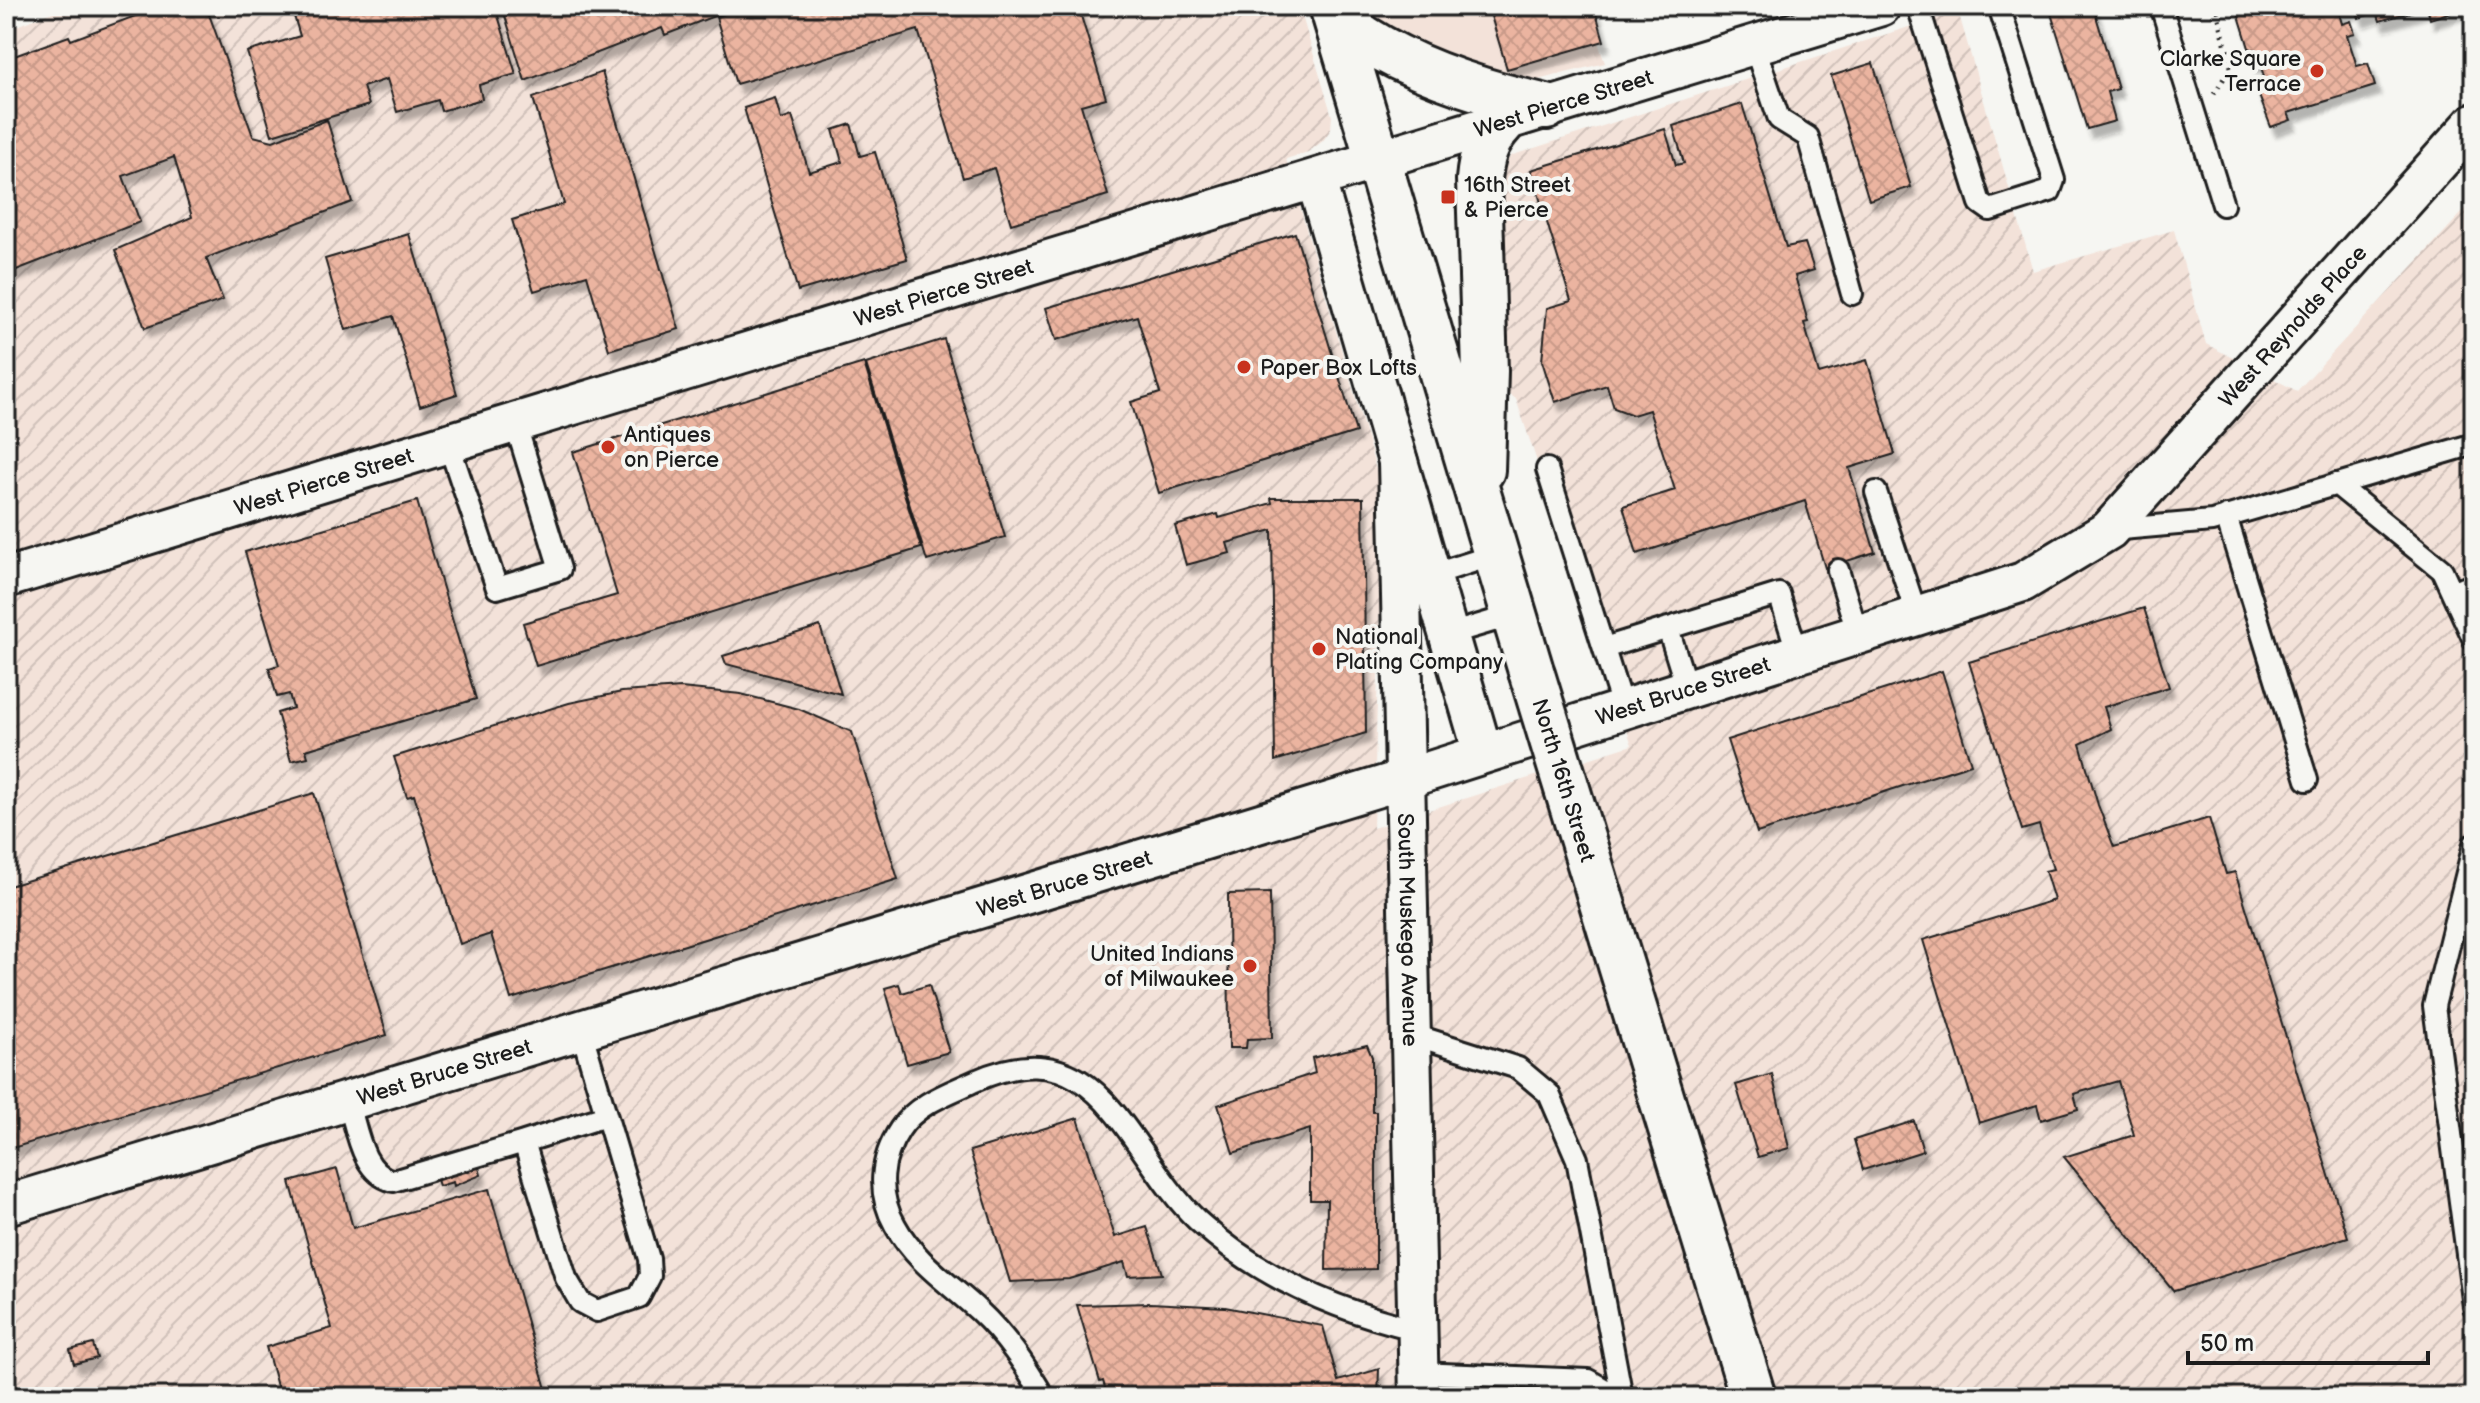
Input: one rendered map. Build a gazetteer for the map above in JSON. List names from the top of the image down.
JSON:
{
  "streets": {
    "main road": ["North 16th Street"],
    "street": [
      "West Pierce Street",
      "West Reynolds Place",
      "West Bruce Street",
      "South Muskego Avenue"
    ]
  },
  "crossings": [
    ["West Pierce Street", "North 16th Street"],
    ["West Pierce Street", "South Muskego Avenue"],
    ["West Reynolds Place", "West Bruce Street"],
    ["West Bruce Street", "South Muskego Avenue"]
  ],
  "places": {
    "other": [
      "Clarke Square Terrace",
      "Paper Box Lofts",
      "Antiques on Pierce",
      "National Plating Company",
      "United Indians of Milwaukee"
    ],
    "transit": ["16th Street & Pierce"]
  },
  "scale_bar": "50 m"
}
